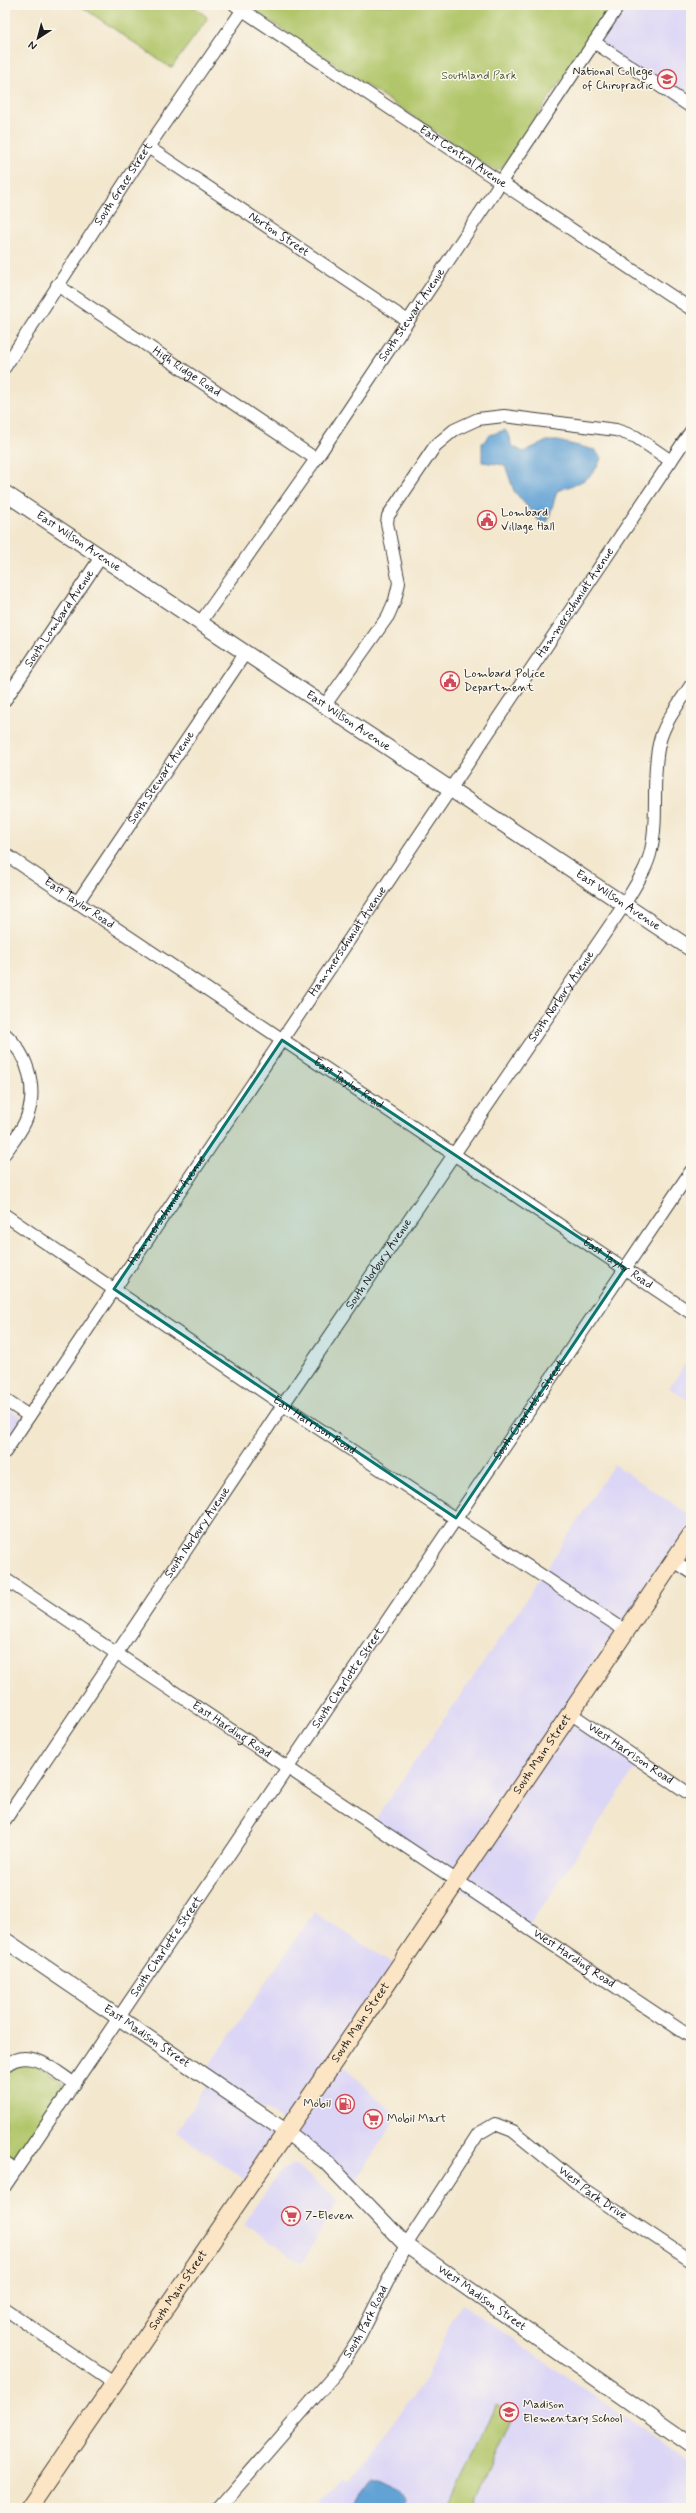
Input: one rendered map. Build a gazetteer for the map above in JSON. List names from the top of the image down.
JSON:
{
  "streets": {
    "main road": ["South Main Street"],
    "street": [
      "East Central Avenue",
      "South Grace Street",
      "Norton Street",
      "South Stewart Avenue",
      "High Ridge Road",
      "East Wilson Avenue",
      "Hammerschmidt Avenue",
      "South Lombard Avenue",
      "East Taylor Road",
      "South Norbury Avenue",
      "South Charlotte Street",
      "East Harrison Road",
      "East Harding Road",
      "West Harrison Road",
      "West Harding Road",
      "East Madison Street",
      "West Park Drive",
      "West Madison Street",
      "South Park Road"
    ]
  },
  "crossings": [
    ["East Central Avenue", "South Grace Street"],
    ["East Central Avenue", "South Stewart Avenue"],
    ["South Grace Street", "Norton Street"],
    ["South Grace Street", "High Ridge Road"],
    ["Norton Street", "South Stewart Avenue"],
    ["South Stewart Avenue", "High Ridge Road"],
    ["South Stewart Avenue", "East Wilson Avenue"],
    ["South Stewart Avenue", "East Taylor Road"],
    ["East Wilson Avenue", "Hammerschmidt Avenue"],
    ["East Wilson Avenue", "South Lombard Avenue"],
    ["East Wilson Avenue", "South Norbury Avenue"],
    ["Hammerschmidt Avenue", "East Taylor Road"],
    ["Hammerschmidt Avenue", "East Harrison Road"],
    ["East Taylor Road", "South Norbury Avenue"],
    ["East Taylor Road", "South Charlotte Street"],
    ["South Norbury Avenue", "East Harrison Road"],
    ["South Norbury Avenue", "East Harding Road"],
    ["South Charlotte Street", "East Harrison Road"],
    ["South Charlotte Street", "East Harding Road"],
    ["South Charlotte Street", "East Madison Street"],
    ["East Harrison Road", "South Main Street"],
    ["East Harding Road", "South Main Street"],
    ["East Harding Road", "West Harding Road"],
    ["South Main Street", "West Harrison Road"],
    ["South Main Street", "West Harding Road"],
    ["South Main Street", "East Madison Street"],
    ["South Main Street", "West Madison Street"],
    ["East Madison Street", "West Madison Street"],
    ["West Park Drive", "South Park Road"],
    ["West Madison Street", "South Park Road"]
  ],
  "parks": ["Southland Park"],
  "places": {
    "school or university": ["National College of Chiropractic", "Madison Elementary School"],
    "public building": ["Lombard Village Hall", "Lombard Police Department"],
    "fuel station": ["Mobil"],
    "supermarket": ["Mobil Mart", "7-Eleven"]
  },
  "north": "bottom left"
}
